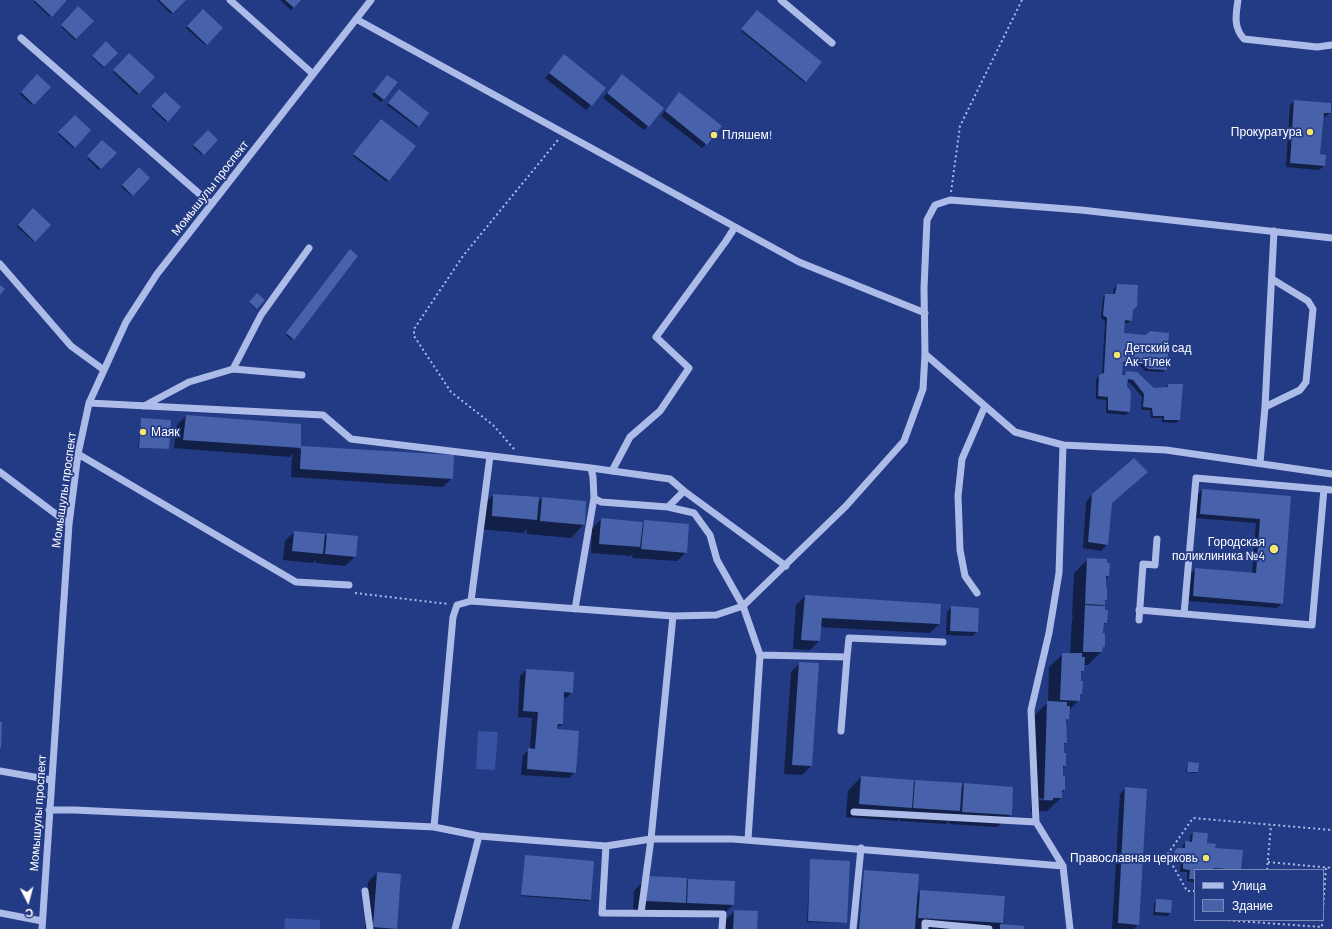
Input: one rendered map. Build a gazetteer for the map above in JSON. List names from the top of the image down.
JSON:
{
  "streets": {
    "street": ["Момышулы проспект"]
  },
  "places": [
    "Прокуратура",
    "Пляшем!",
    "Детский сад Ак-тiлек",
    "Маяк",
    "Городская поликлиника №4",
    "Православная церковь"
  ],
  "legend": ["Улица", "Здание"],
  "north": "bottom"
}
